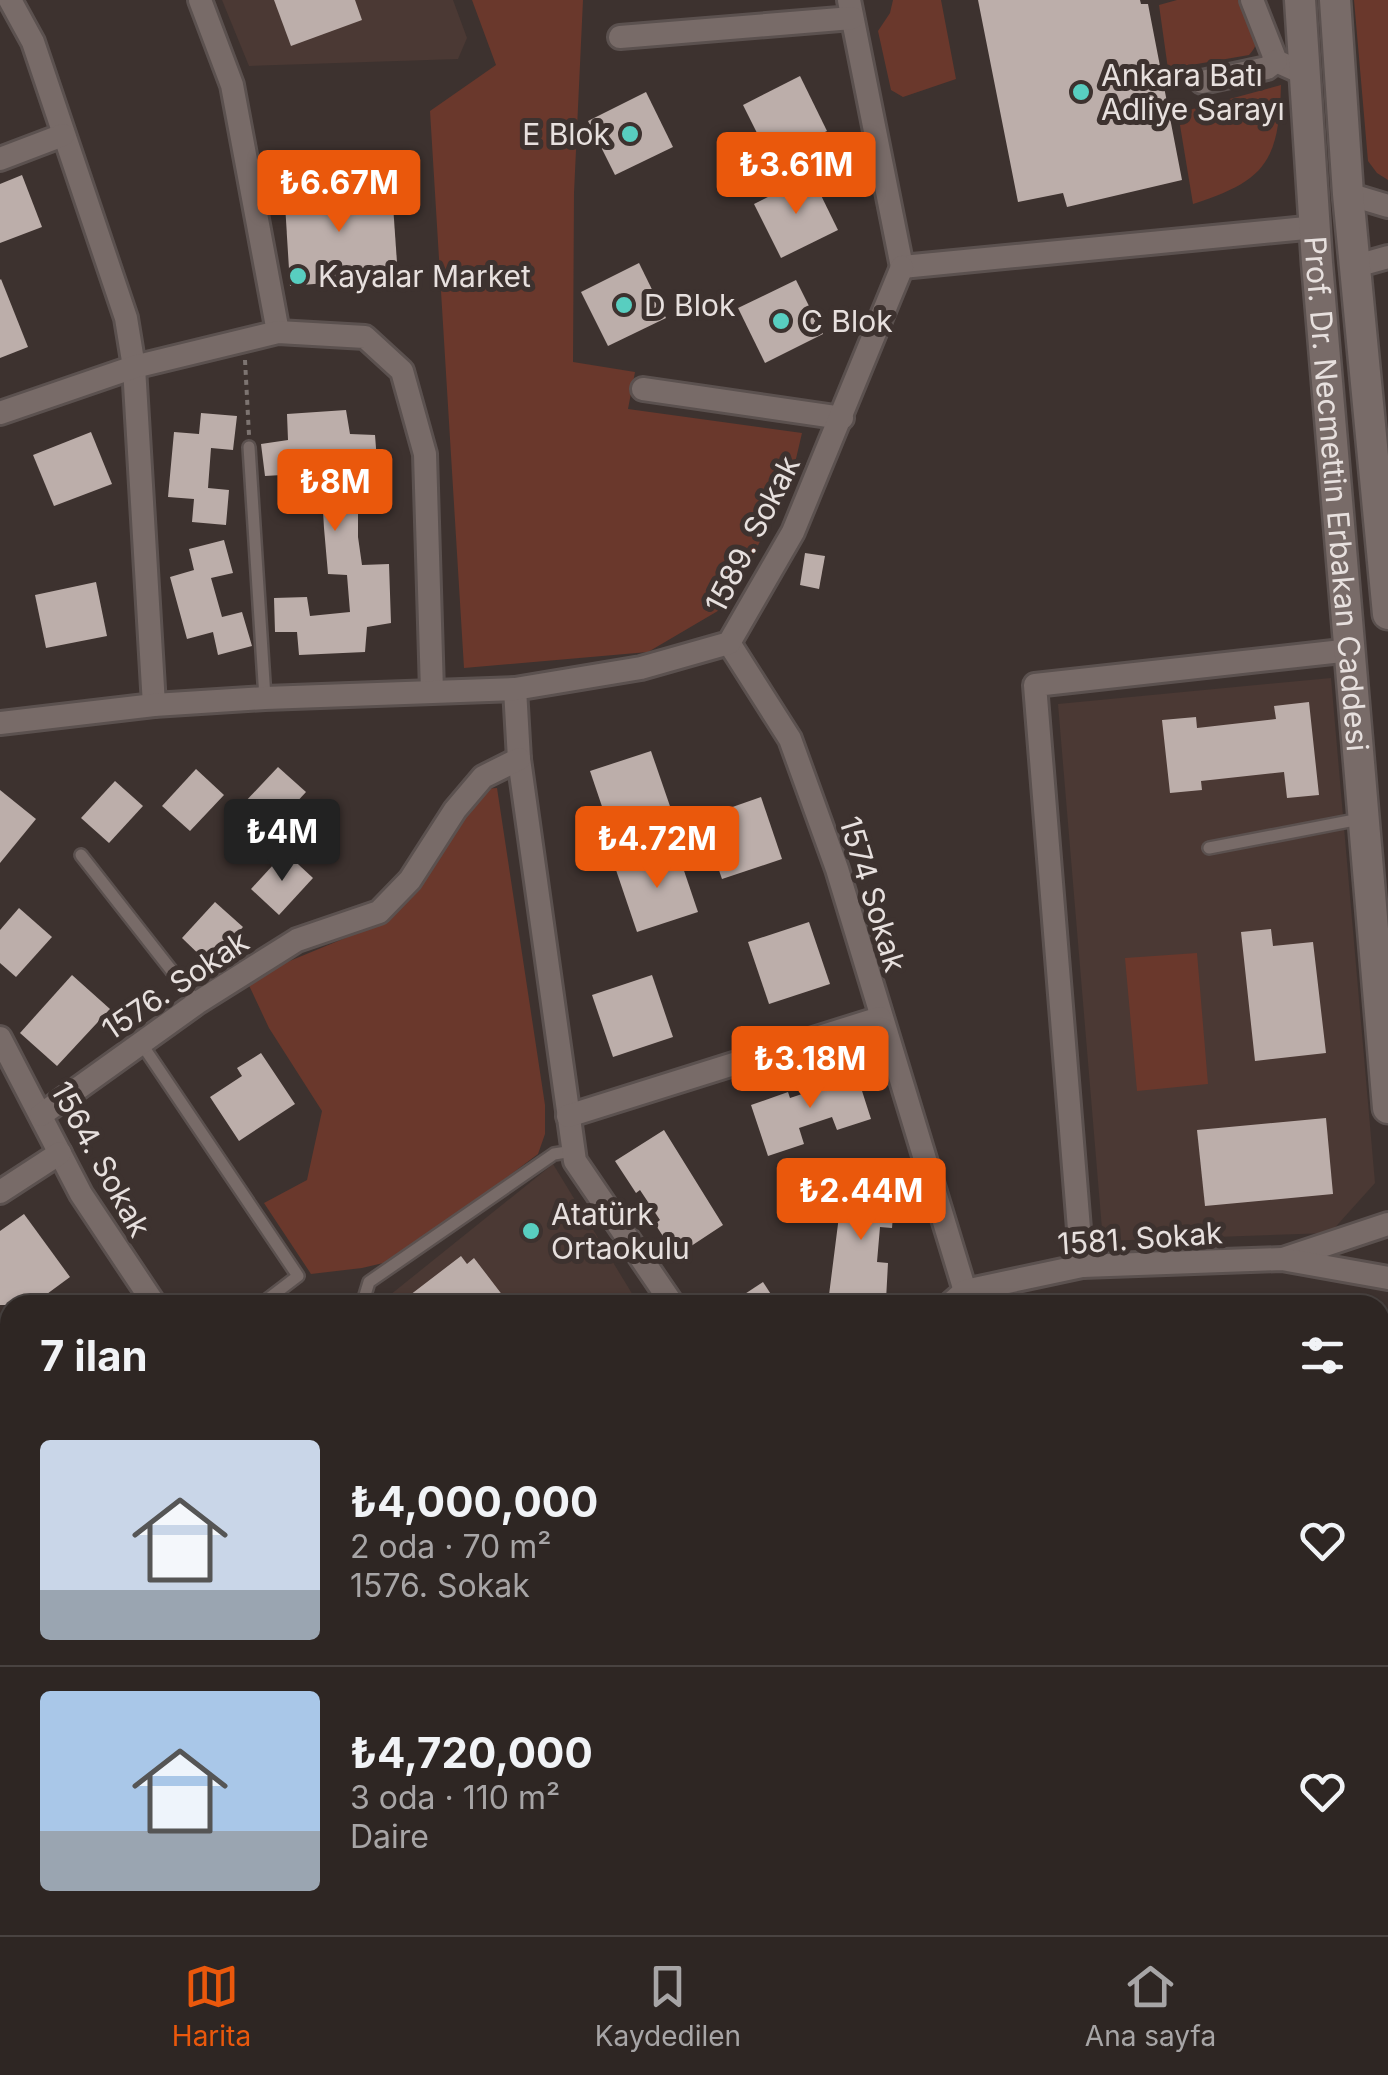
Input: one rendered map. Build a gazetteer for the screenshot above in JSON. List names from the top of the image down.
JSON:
{
  "streets": {
    "main road": ["Prof. Dr. Necmettin Erbakan Caddesi"],
    "street": [
      "1589. Sokak",
      "1574 Sokak",
      "1576. Sokak",
      "1564. Sokak",
      "1581. Sokak"
    ]
  },
  "crossings": [
    ["1589. Sokak", "1574 Sokak"],
    ["1576. Sokak", "1564. Sokak"]
  ],
  "places": [
    "Ankara Batı Adliye Sarayı",
    "E Blok",
    "Kayalar Market",
    "D Blok",
    "C Blok",
    "Atatürk Ortaokulu"
  ],
  "page": {
    "price": [
      "₺3.61M",
      "₺6.67M",
      "₺8M",
      "₺4M",
      "₺4.72M",
      "₺3.18M",
      "₺2.44M"
    ],
    "heading": "7 ilan",
    "list": [
      {
        "name": "₺4,000,000",
        "note": "2 oda · 70 m² · 1576. Sokak"
      },
      {
        "name": "₺4,720,000",
        "note": "3 oda · 110 m² · Daire"
      }
    ],
    "tabs": ["Harita", "Kaydedilen", "Ana sayfa"]
  }
}
